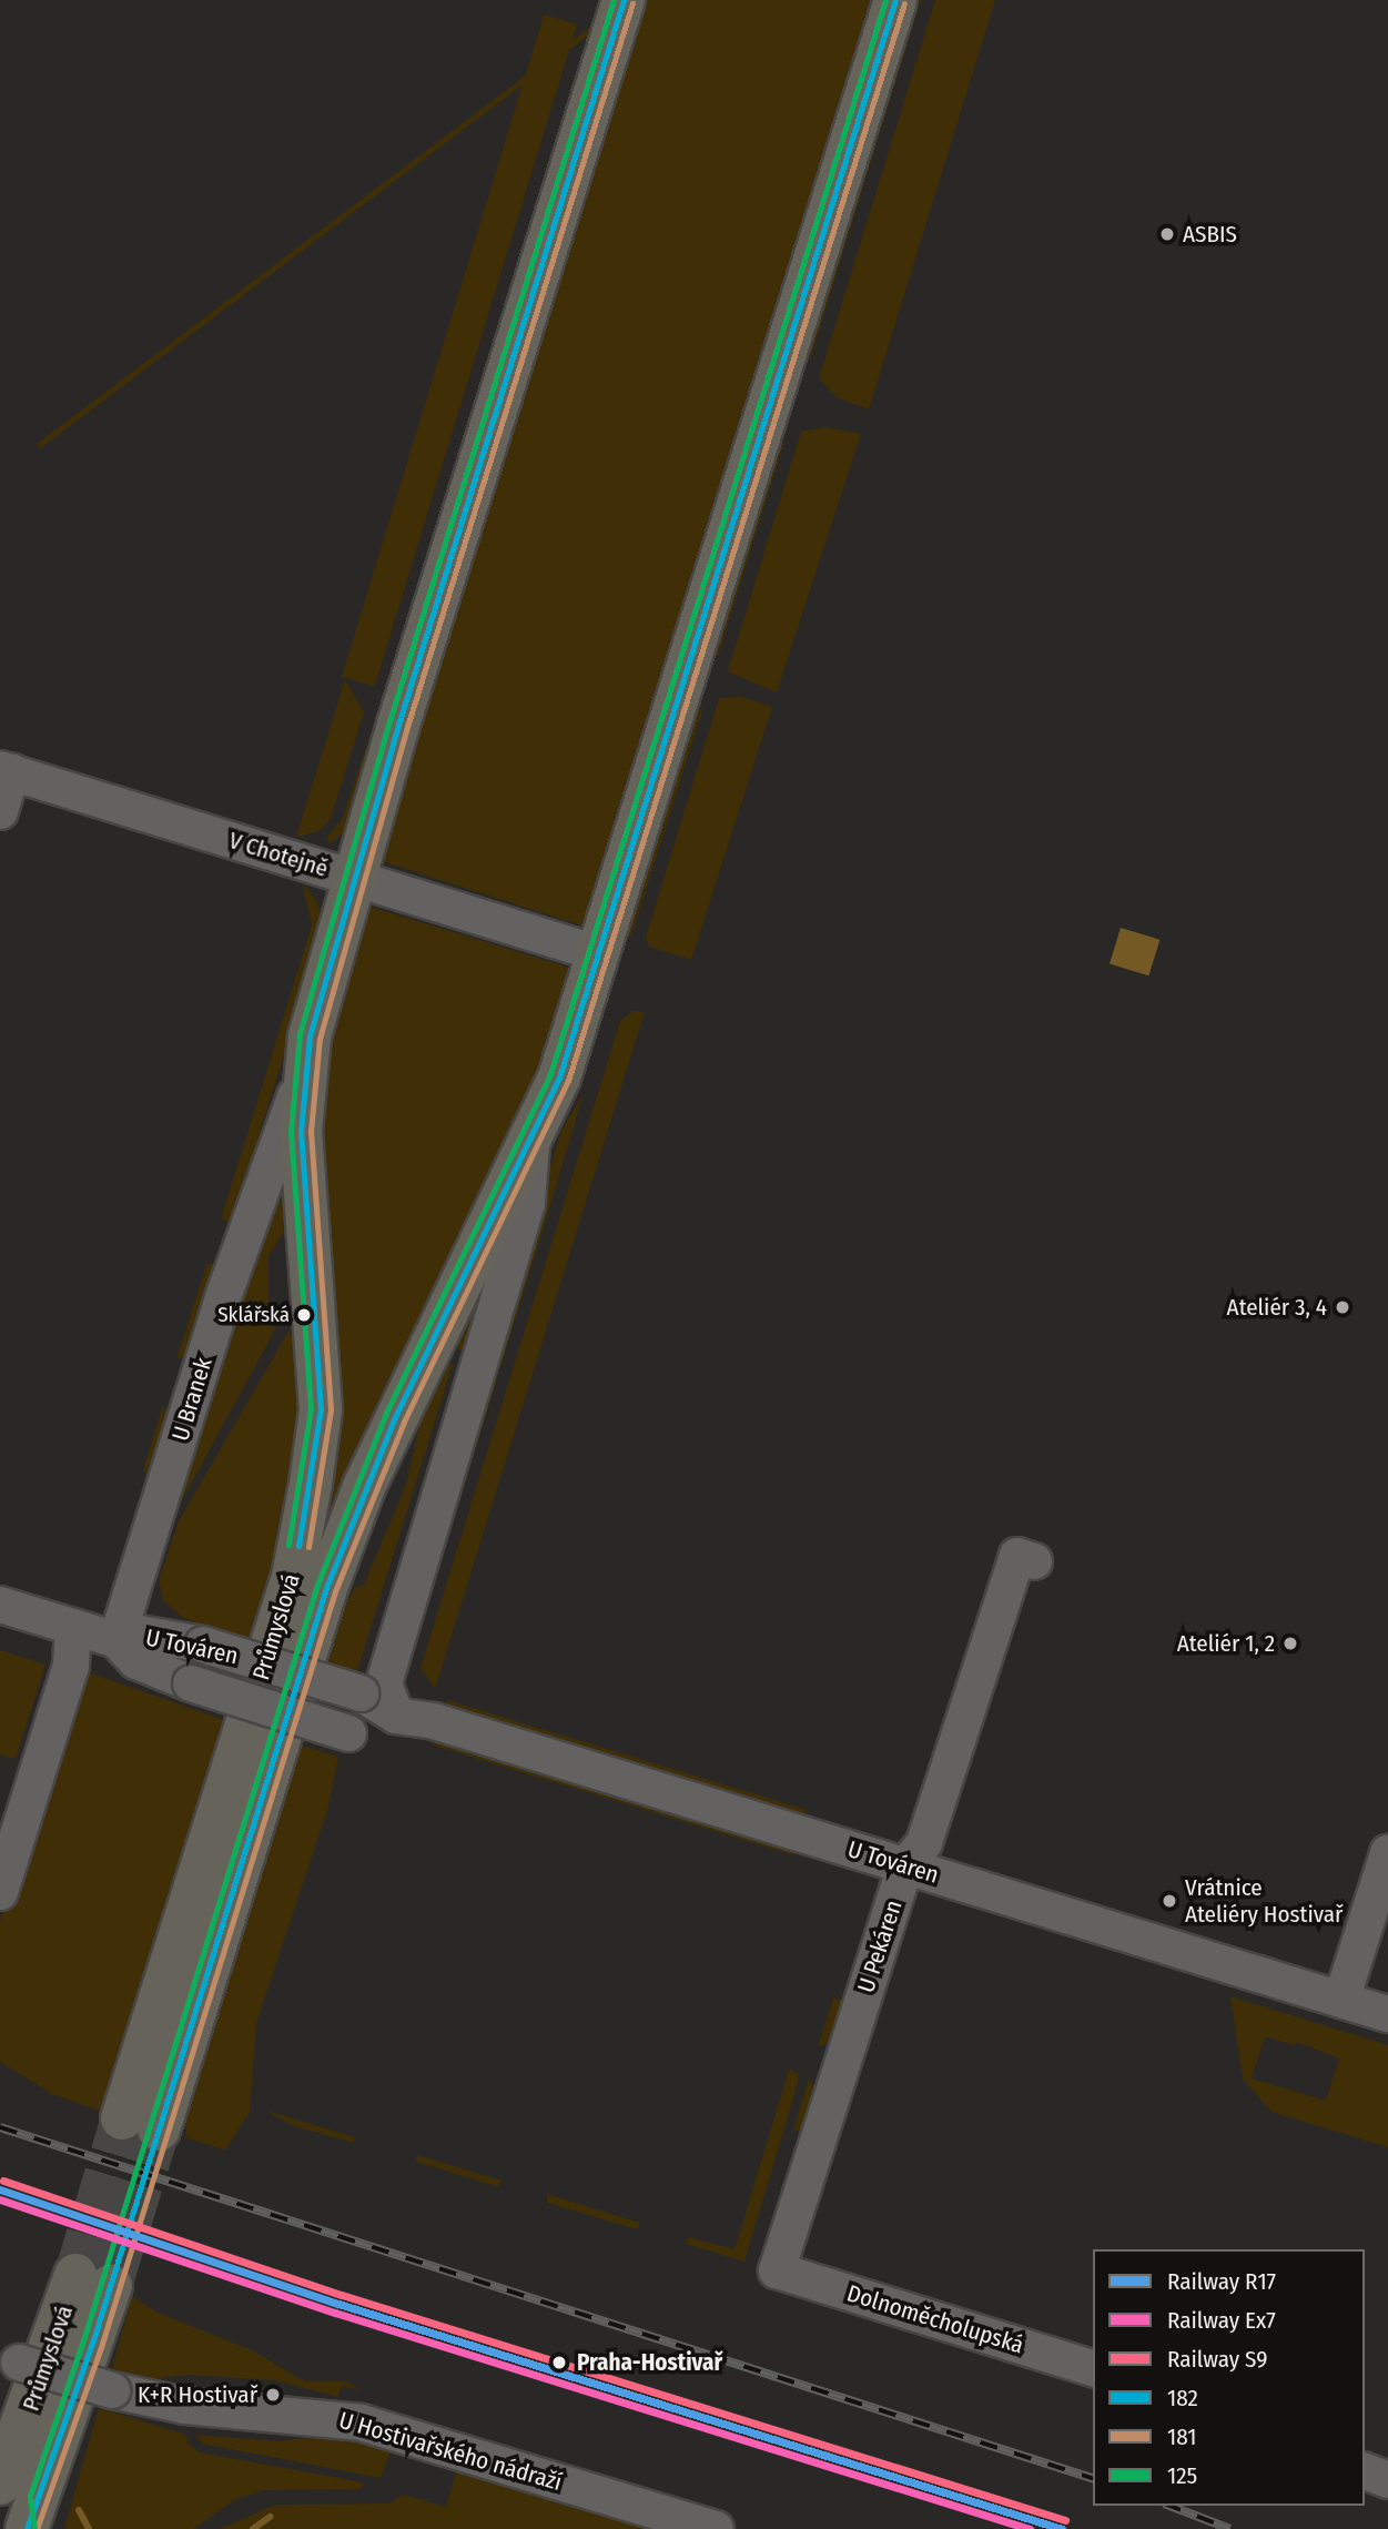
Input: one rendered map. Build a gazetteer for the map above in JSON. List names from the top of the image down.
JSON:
{
  "streets": {
    "main road": ["Průmyslová"],
    "street": [
      "V Chotejně",
      "U Branek",
      "U Továren",
      "U Pekáren",
      "Dolnoměcholupská",
      "U Hostivařského nádraží"
    ]
  },
  "crossings": [
    ["V Chotejně", "Průmyslová"],
    ["U Branek", "Průmyslová"],
    ["U Branek", "U Továren"],
    ["U Továren", "U Pekáren"],
    ["U Pekáren", "Dolnoměcholupská"]
  ],
  "places": [
    "ASBIS",
    "Ateliér 3, 4",
    "Sklářská",
    "Ateliér 1, 2",
    "Vrátnice Ateliéry Hostivař",
    "Praha-Hostivař",
    "K+R Hostivař"
  ],
  "lines": [
    "transit line 182",
    "transit line 125",
    "transit line 181",
    "rail line S9",
    "rail line R17",
    "rail line Ex7"
  ],
  "legend": [
    "Railway R17",
    "Railway Ex7",
    "Railway S9",
    "182",
    "181",
    "125"
  ]
}
